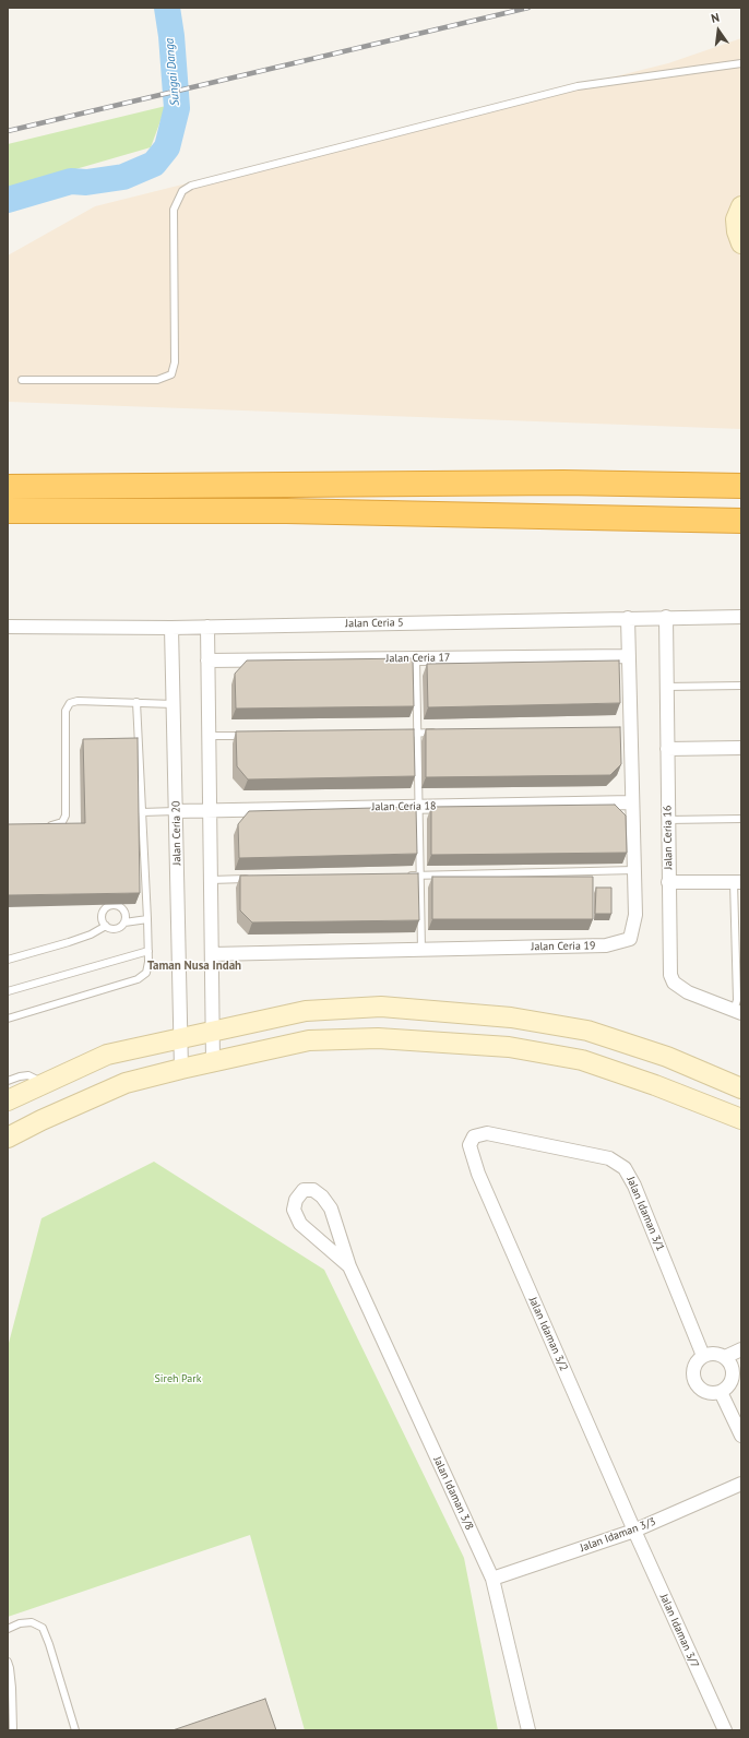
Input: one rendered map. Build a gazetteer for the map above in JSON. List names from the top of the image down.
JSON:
{
  "streets": {
    "street": [
      "Jalan Ceria 5",
      "Jalan Ceria 17",
      "Jalan Ceria 18",
      "Jalan Ceria 20",
      "Jalan Ceria 16",
      "Jalan Ceria 19",
      "Jalan Idaman 3/1",
      "Jalan Idaman 3/2",
      "Jalan Idaman 3/8",
      "Jalan Idaman 3/3",
      "Jalan Idaman 3/7"
    ]
  },
  "crossings": [
    ["Jalan Ceria 5", "Jalan Ceria 20"],
    ["Jalan Ceria 5", "Jalan Ceria 16"],
    ["Jalan Ceria 5", "Jalan Ceria 19"],
    ["Jalan Ceria 17", "Jalan Ceria 19"],
    ["Jalan Ceria 18", "Jalan Ceria 20"],
    ["Jalan Ceria 18", "Jalan Ceria 19"],
    ["Jalan Idaman 3/1", "Jalan Idaman 3/2"],
    ["Jalan Idaman 3/2", "Jalan Idaman 3/3"],
    ["Jalan Idaman 3/2", "Jalan Idaman 3/7"],
    ["Jalan Idaman 3/8", "Jalan Idaman 3/3"],
    ["Jalan Idaman 3/3", "Jalan Idaman 3/7"]
  ],
  "districts": ["Taman Nusa Indah"],
  "water": ["Sungai Danga"],
  "parks": ["Sireh Park"],
  "north": "top"
}
